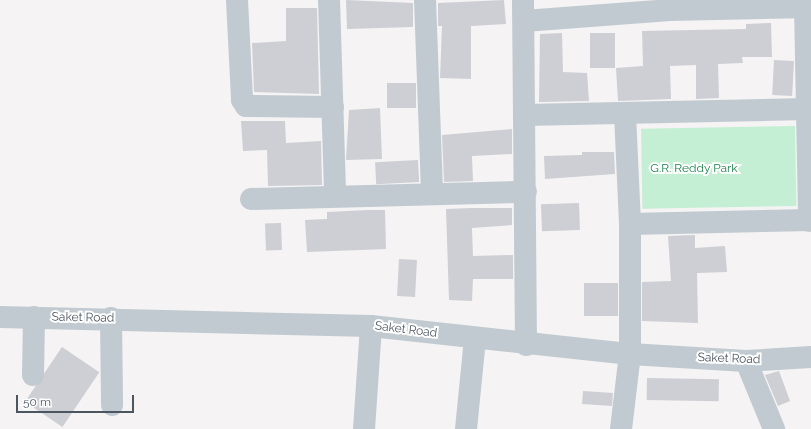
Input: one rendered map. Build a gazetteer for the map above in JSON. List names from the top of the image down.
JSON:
{
  "streets": {
    "street": ["Saket Road"]
  },
  "parks": ["G.R. Reddy Park"],
  "scale_bar": "50 m"
}
